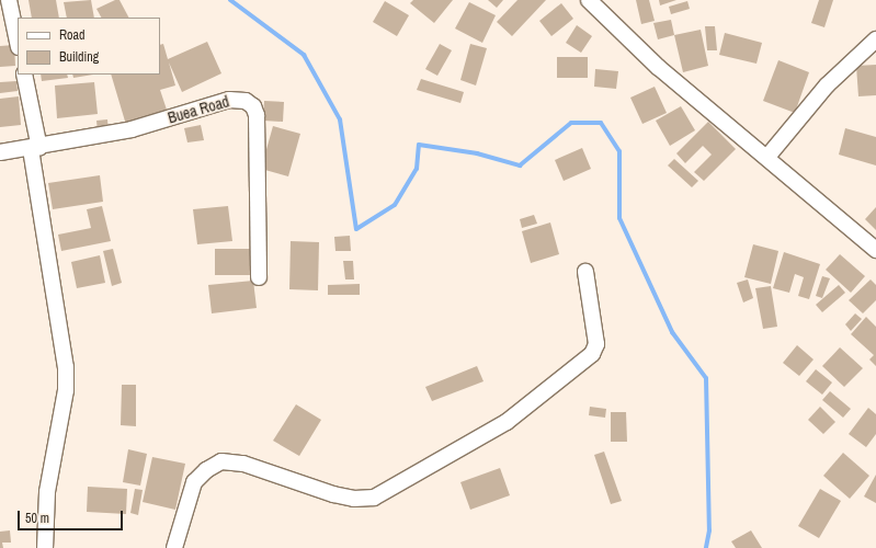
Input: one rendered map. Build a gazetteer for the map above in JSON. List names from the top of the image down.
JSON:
{
  "streets": {
    "street": ["Buea Road"]
  },
  "legend": ["Road", "Building"],
  "scale_bar": "50 m"
}
